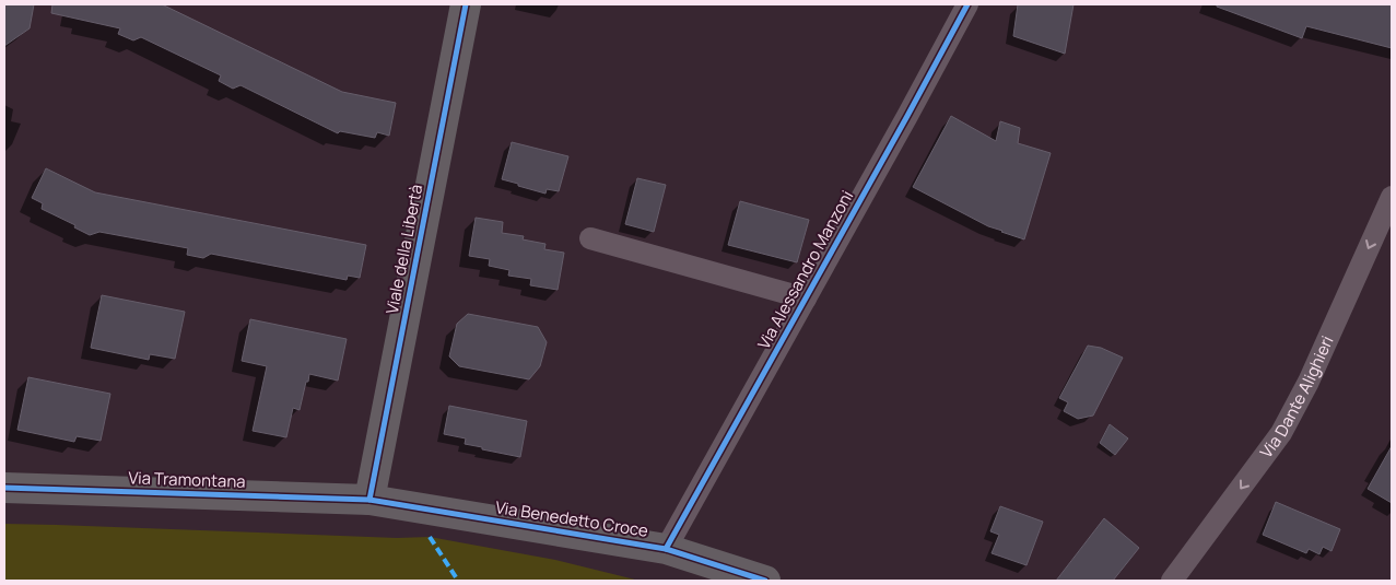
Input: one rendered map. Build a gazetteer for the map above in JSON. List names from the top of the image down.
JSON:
{
  "streets": {
    "street": [
      "Viale della Libertà",
      "Via Alessandro Manzoni",
      "Via Dante Alighieri",
      "Via Tramontana",
      "Via Benedetto Croce"
    ]
  },
  "crossings": [
    ["Viale della Libertà", "Via Tramontana"],
    ["Viale della Libertà", "Via Benedetto Croce"],
    ["Via Alessandro Manzoni", "Via Benedetto Croce"],
    ["Via Tramontana", "Via Benedetto Croce"]
  ],
  "one_way": ["Via Dante Alighieri"]
}
